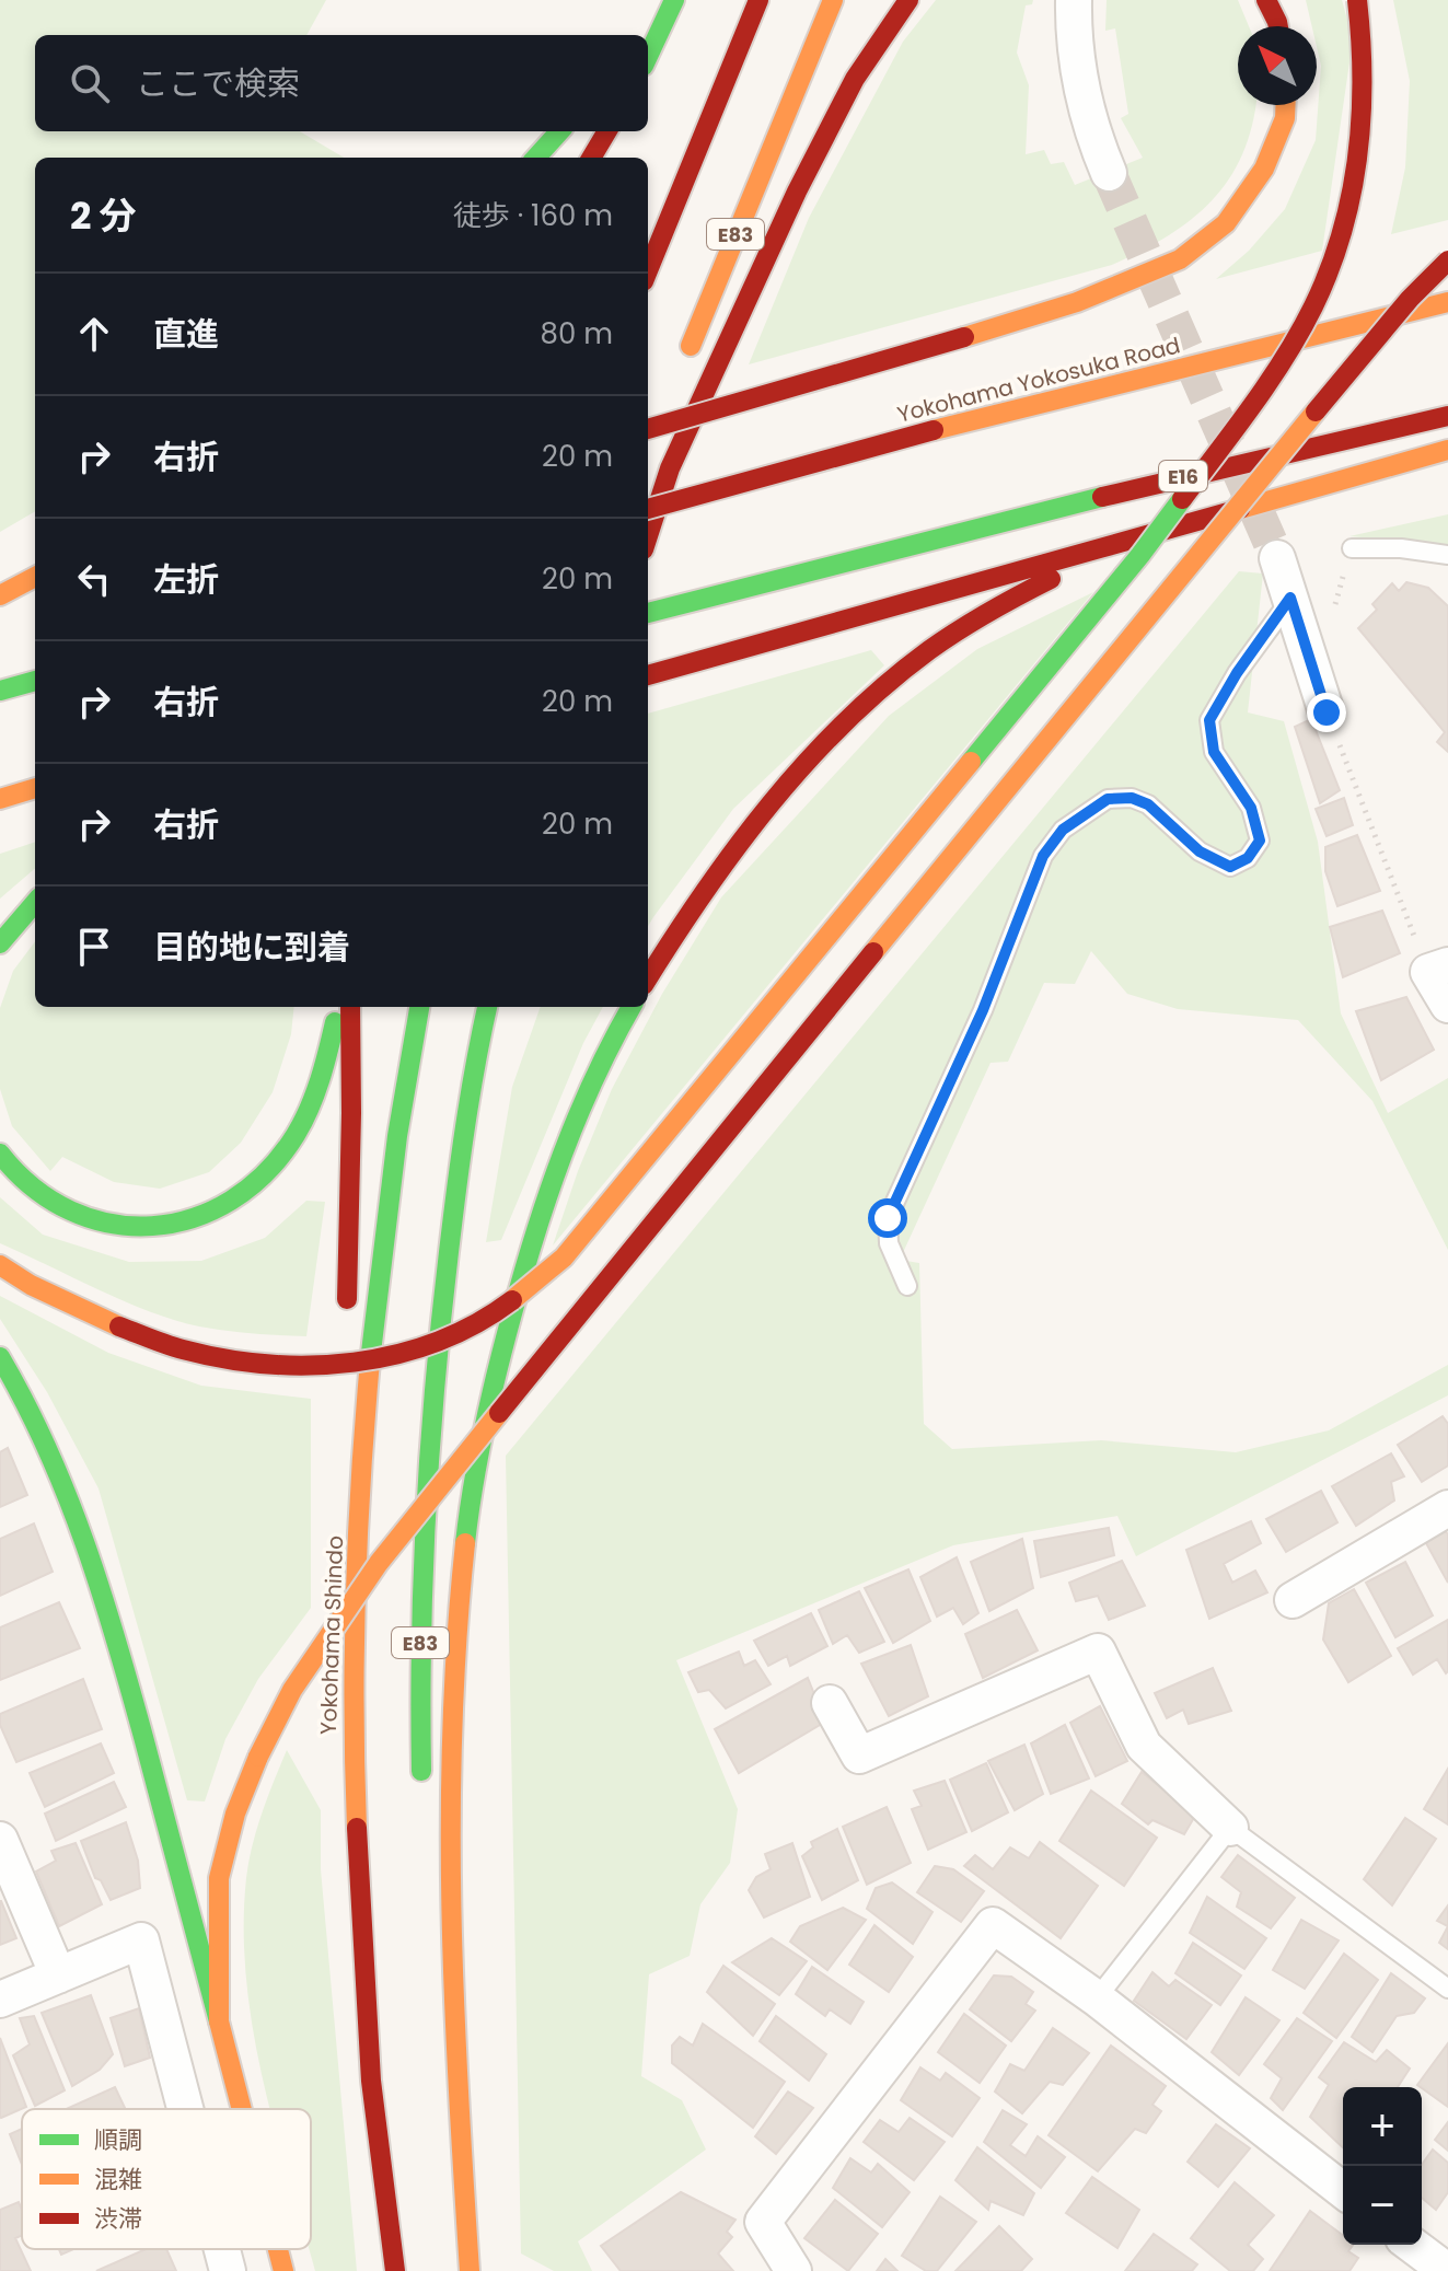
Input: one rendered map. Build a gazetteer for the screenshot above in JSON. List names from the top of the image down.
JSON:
{
  "streets": {
    "highway": [
      "E83",
      "Yokohama Yokosuka Road",
      "E16",
      "Yokohama Shindo"
    ]
  },
  "legend": ["順調", "混雑", "渋滞"],
  "north": "top left",
  "page": {
    "search": "ここで検索",
    "heading": ["2 分", "徒歩 · 160 m"],
    "list": [
      ["直進", "80 m"],
      ["右折", "20 m"],
      ["左折", "20 m"],
      ["右折", "20 m"],
      ["右折", "20 m"],
      "目的地に到着"
    ],
    "map_buttons": ["+", "−"]
  }
}
